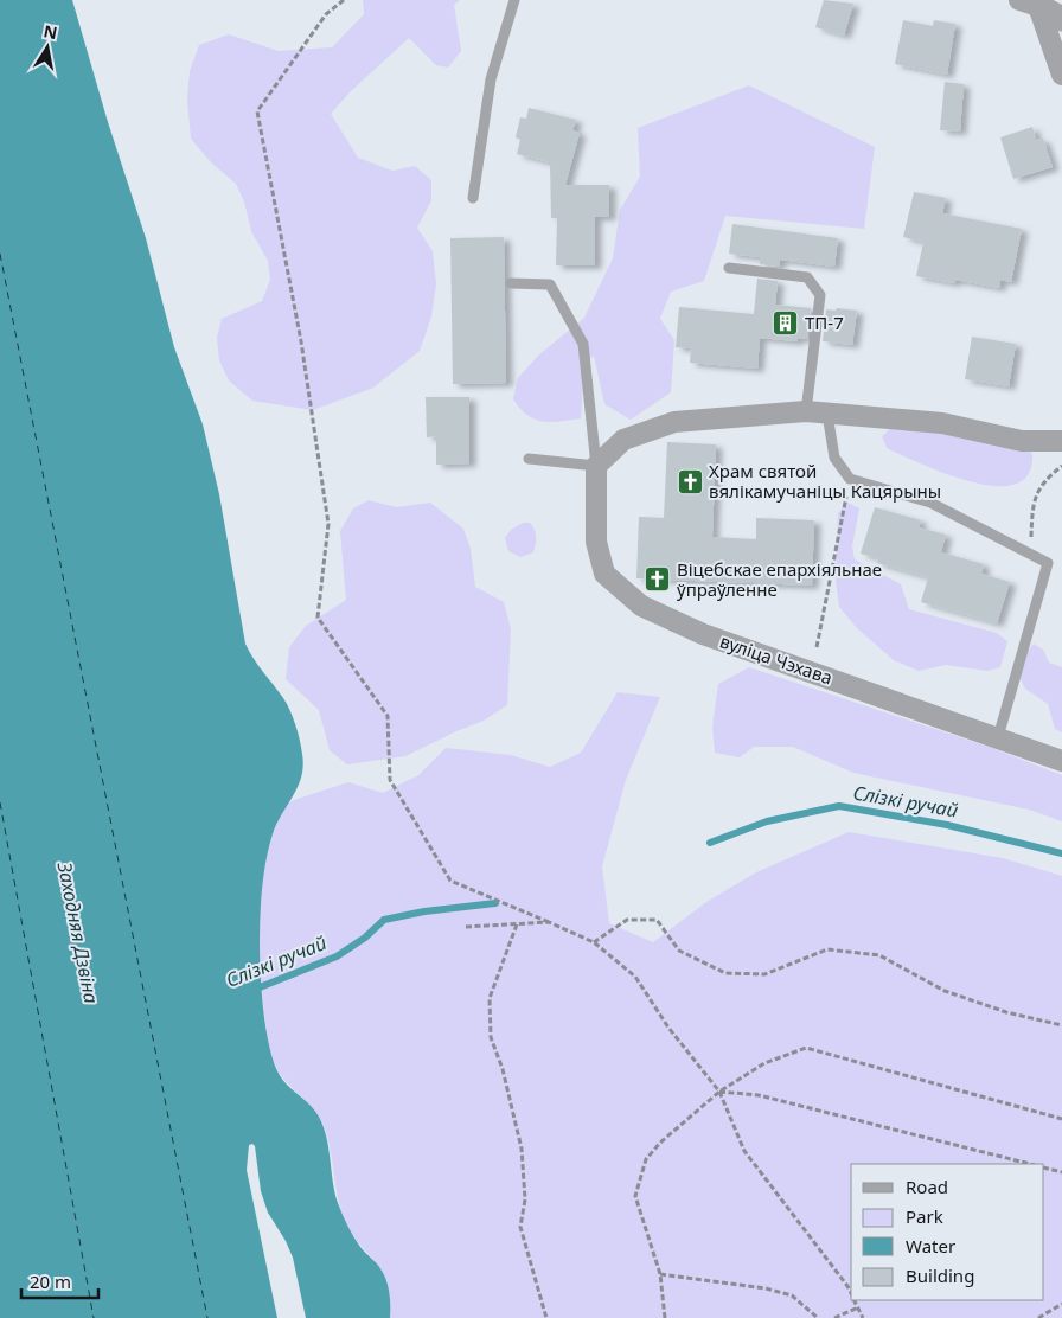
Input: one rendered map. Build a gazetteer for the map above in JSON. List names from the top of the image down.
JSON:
{
  "streets": {
    "street": ["вуліца Чэхава"]
  },
  "water": ["Слізкі ручай", "Заходняя Дзвіна"],
  "places": {
    "building": ["ТП-7"],
    "church": ["Храм святой вялікамучаніцы Кацярыны", "Віцебскае епархіяльнае ўпраўленне"]
  },
  "legend": [
    "Road",
    "Park",
    "Water",
    "Building"
  ],
  "scale_bar": "20 m",
  "north": "top"
}
